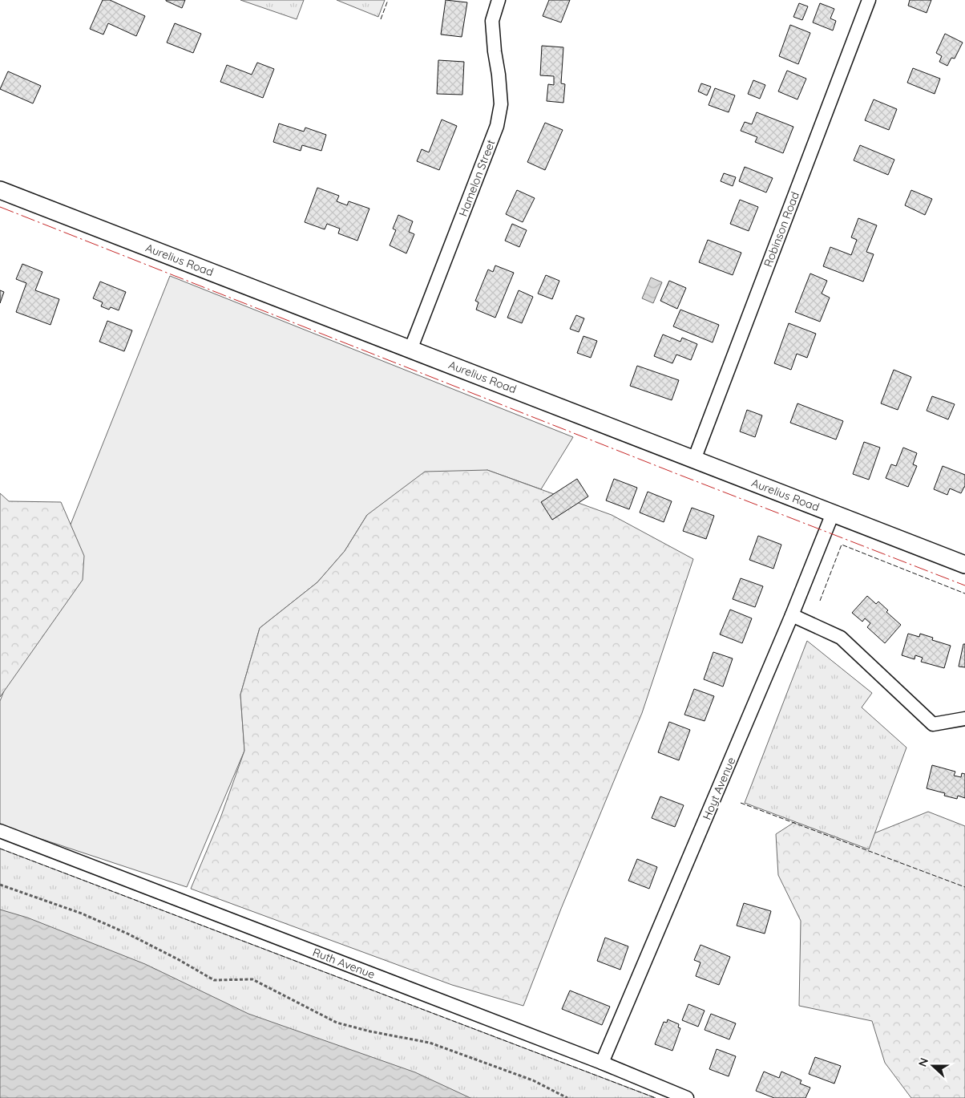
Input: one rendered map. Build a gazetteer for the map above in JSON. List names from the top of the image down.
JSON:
{
  "streets": {
    "street": [
      "Hamelon Street",
      "Robinson Road",
      "Aurelius Road",
      "Hoyt Avenue",
      "Ruth Avenue"
    ]
  },
  "crossings": [
    ["Hamelon Street", "Aurelius Road"],
    ["Robinson Road", "Aurelius Road"],
    ["Aurelius Road", "Hoyt Avenue"],
    ["Hoyt Avenue", "Ruth Avenue"]
  ],
  "north": "left"
}
